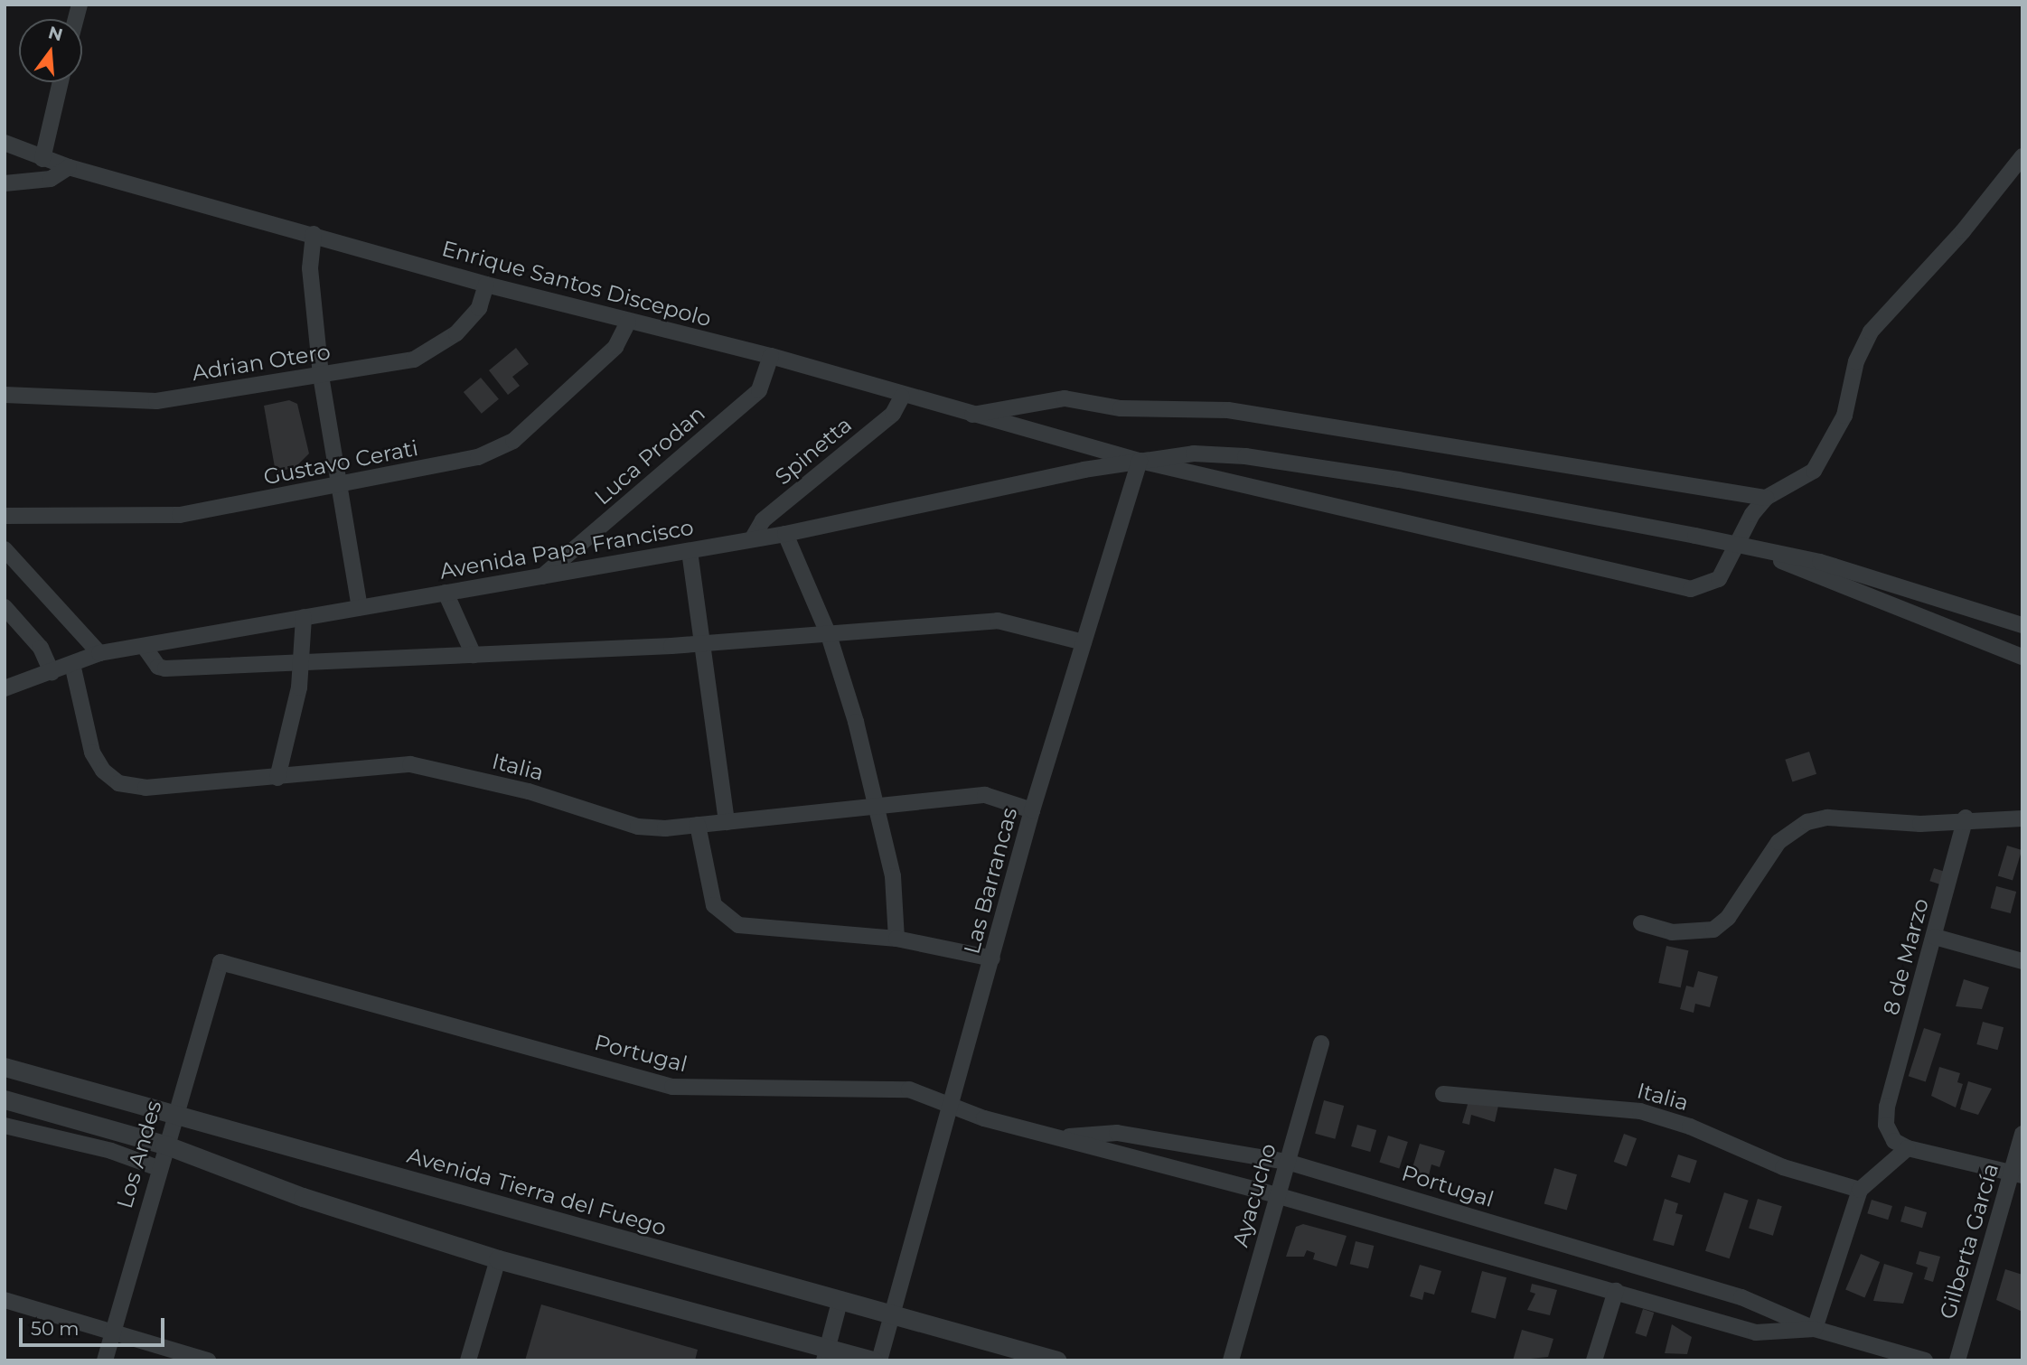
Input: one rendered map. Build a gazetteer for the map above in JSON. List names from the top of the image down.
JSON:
{
  "streets": {
    "street": [
      "Enrique Santos Discepolo",
      "Adrian Otero",
      "Spinetta",
      "Luca Prodan",
      "Gustavo Cerati",
      "Avenida Papa Francisco",
      "Italia",
      "Las Barrancas",
      "8 de Marzo",
      "Portugal",
      "Los Andes",
      "Avenida Tierra del Fuego",
      "Ayacucho",
      "Gilberta García"
    ]
  },
  "crossings": [
    ["Enrique Santos Discepolo", "Adrian Otero"],
    ["Enrique Santos Discepolo", "Spinetta"],
    ["Enrique Santos Discepolo", "Luca Prodan"],
    ["Enrique Santos Discepolo", "Gustavo Cerati"],
    ["Enrique Santos Discepolo", "Avenida Papa Francisco"],
    ["Enrique Santos Discepolo", "Las Barrancas"],
    ["Spinetta", "Avenida Papa Francisco"],
    ["Luca Prodan", "Avenida Papa Francisco"],
    ["Avenida Papa Francisco", "Italia"],
    ["Avenida Papa Francisco", "Las Barrancas"],
    ["Italia", "Las Barrancas"],
    ["Las Barrancas", "Portugal"],
    ["Las Barrancas", "Avenida Tierra del Fuego"],
    ["Portugal", "Los Andes"],
    ["Portugal", "Ayacucho"],
    ["Los Andes", "Avenida Tierra del Fuego"]
  ],
  "scale_bar": "50 m",
  "north": "top"
}
